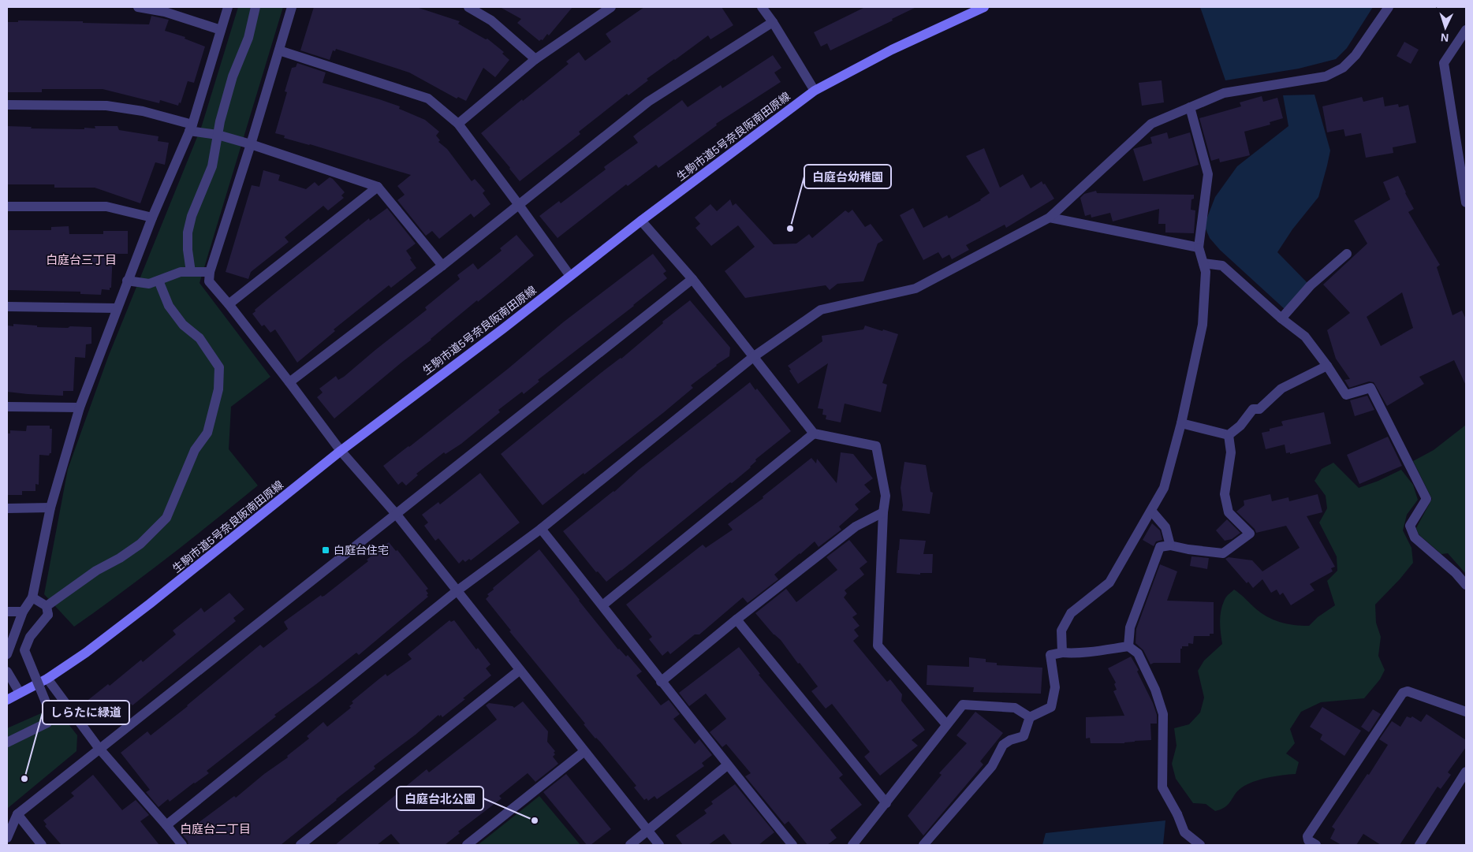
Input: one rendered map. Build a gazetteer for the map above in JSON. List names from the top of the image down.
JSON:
{
  "streets": {
    "street": ["生駒市道5号奈良阪南田原線"]
  },
  "districts": ["白庭台三丁目", "白庭台二丁目"],
  "places": {
    "other": ["白庭台幼稚園", "しらたに緑道", "白庭台北公園"],
    "transit": ["白庭台住宅"]
  },
  "north": "bottom"
}
